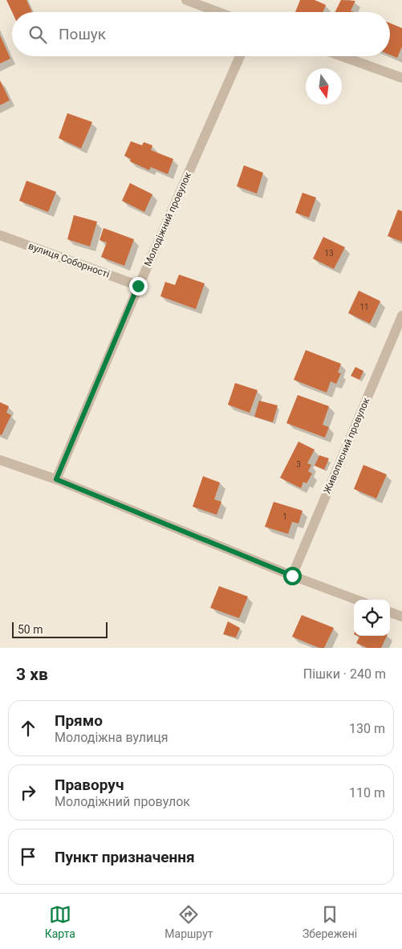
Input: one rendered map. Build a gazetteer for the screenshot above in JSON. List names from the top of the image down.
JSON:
{
  "streets": {
    "street": ["Молодіжний провулок", "вулиця Соборності", "Живописний провулок"]
  },
  "crossings": [
    ["Молодіжний провулок", "вулиця Соборності"]
  ],
  "house_numbers": [
    "13",
    "11",
    "3",
    "1"
  ],
  "scale_bar": "50 m",
  "north": "bottom",
  "page": {
    "search": "Пошук",
    "scale": "50 m",
    "heading": ["3 хв", "Пішки · 240 m"],
    "list": [
      ["Прямо", "Молодіжна вулиця", "130 m"],
      ["Праворуч", "Молодіжний провулок", "110 m"],
      "Пункт призначення"
    ],
    "nav": ["Карта", "Маршрут", "Збережені"]
  }
}
